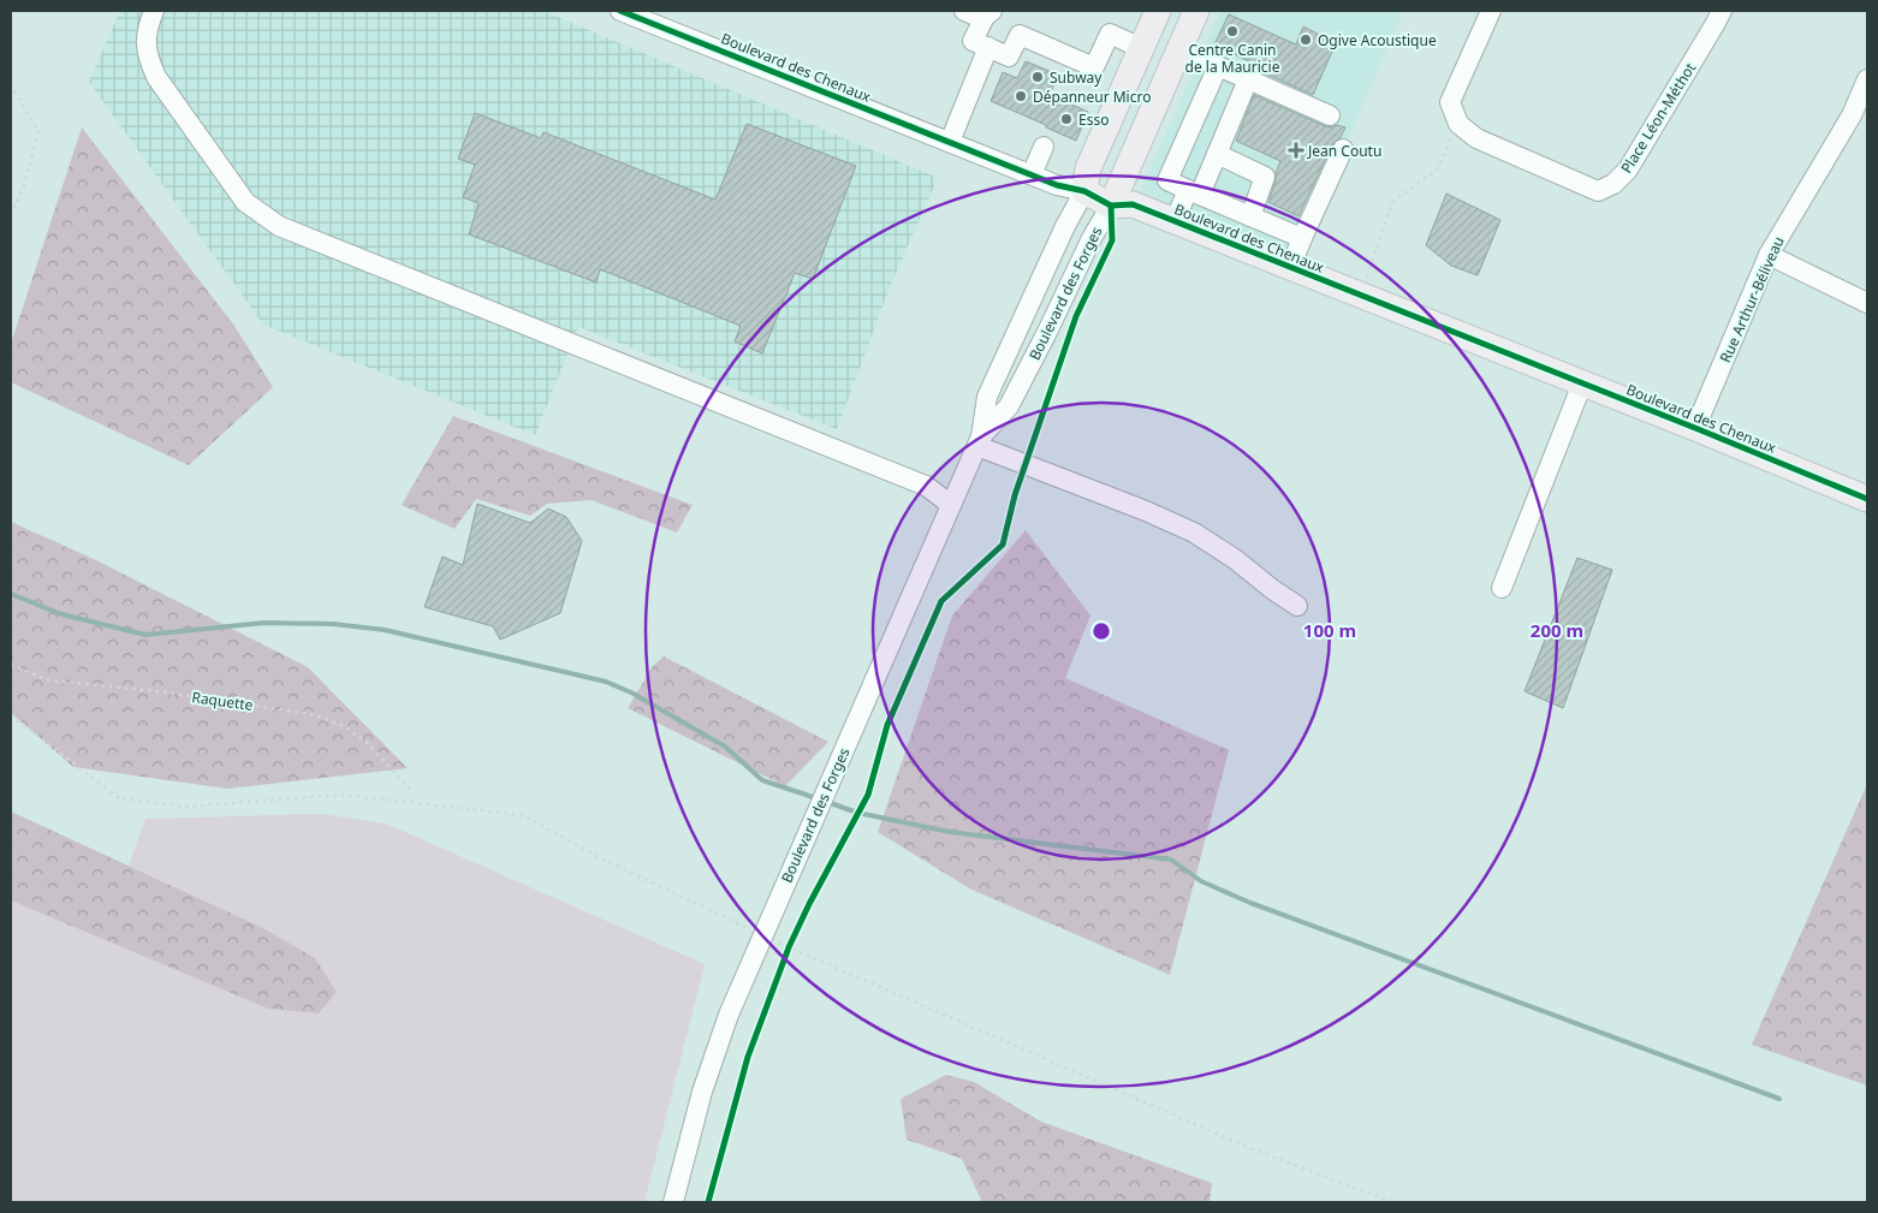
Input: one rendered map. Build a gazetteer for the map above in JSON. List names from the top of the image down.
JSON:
{
  "streets": {
    "main road": ["Boulevard des Chenaux", "Boulevard des Forges"],
    "street": ["Place Léon-Méthot", "Rue Arthur-Béliveau"],
    "path": ["Raquette"]
  },
  "crossings": [
    ["Boulevard des Chenaux", "Boulevard des Forges"],
    ["Boulevard des Chenaux", "Rue Arthur-Béliveau"]
  ],
  "places": {
    "other": [
      "Centre Canin de la Mauricie",
      "Ogive Acoustique",
      "Subway",
      "Dépanneur Micro",
      "Esso"
    ],
    "health": ["Jean Coutu"]
  },
  "rings": ["100 m", "200 m"]
}
